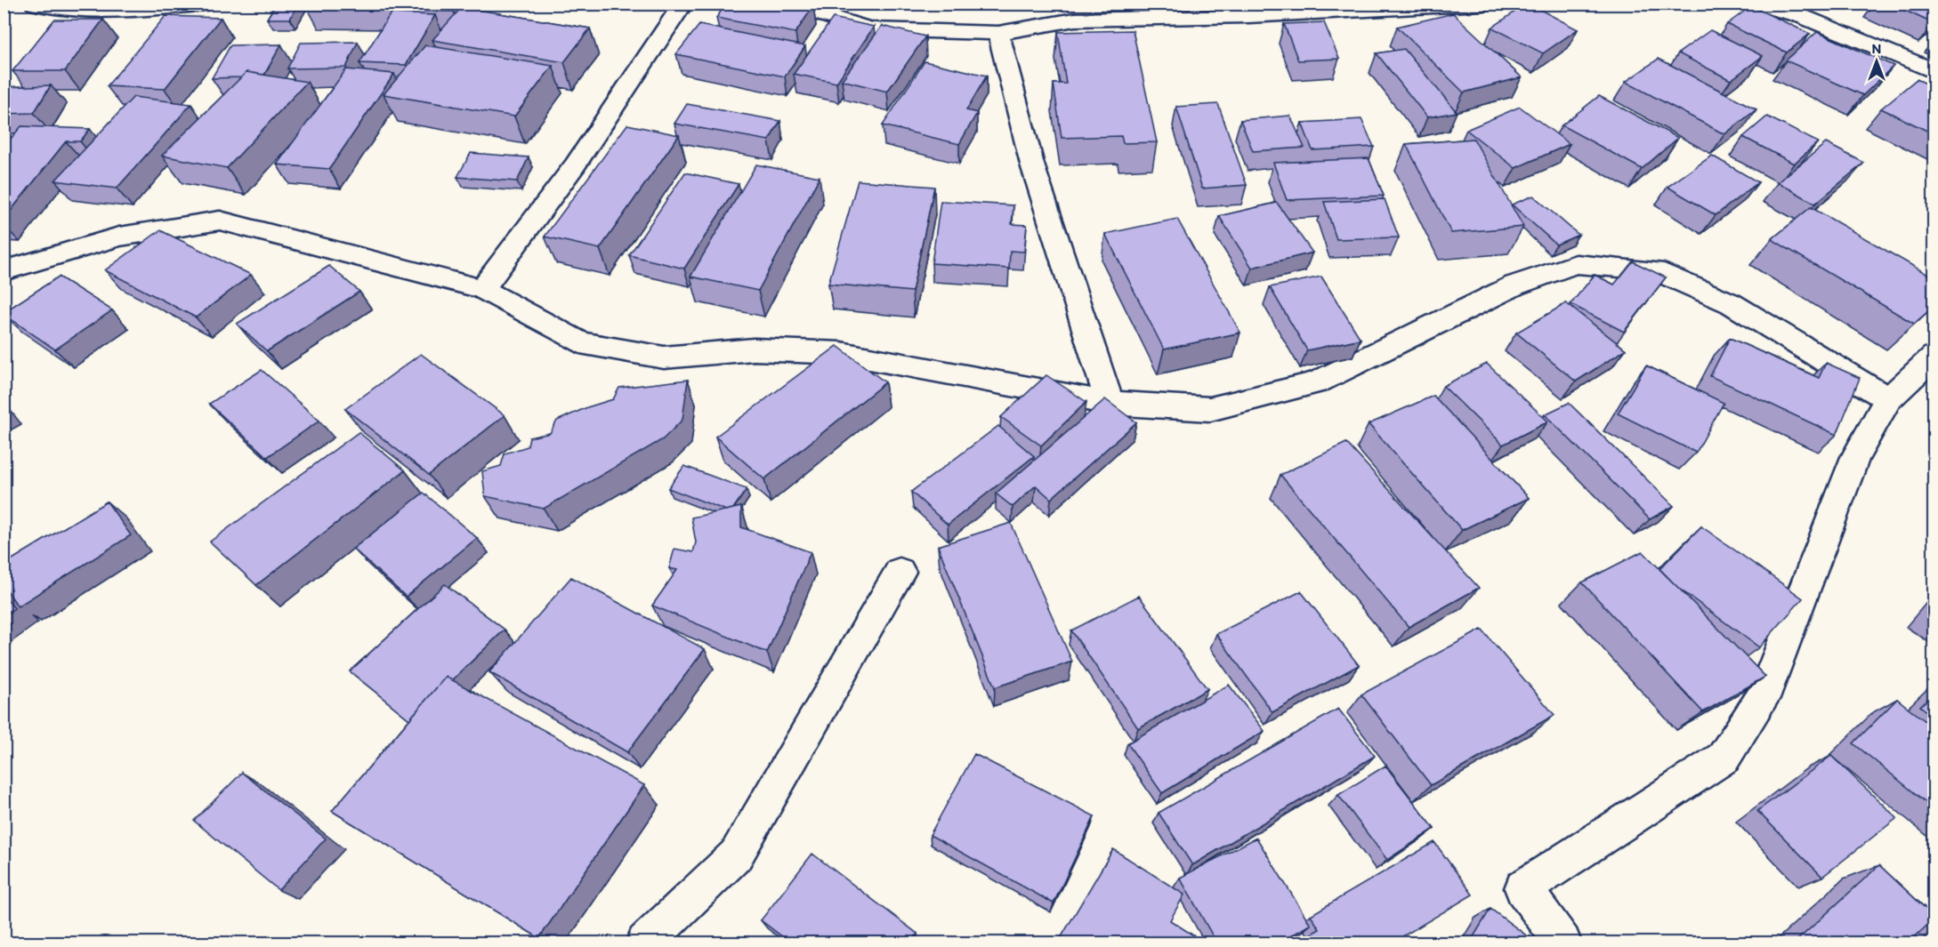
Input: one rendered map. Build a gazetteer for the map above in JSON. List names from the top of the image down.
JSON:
{
  "north": "top"
}
